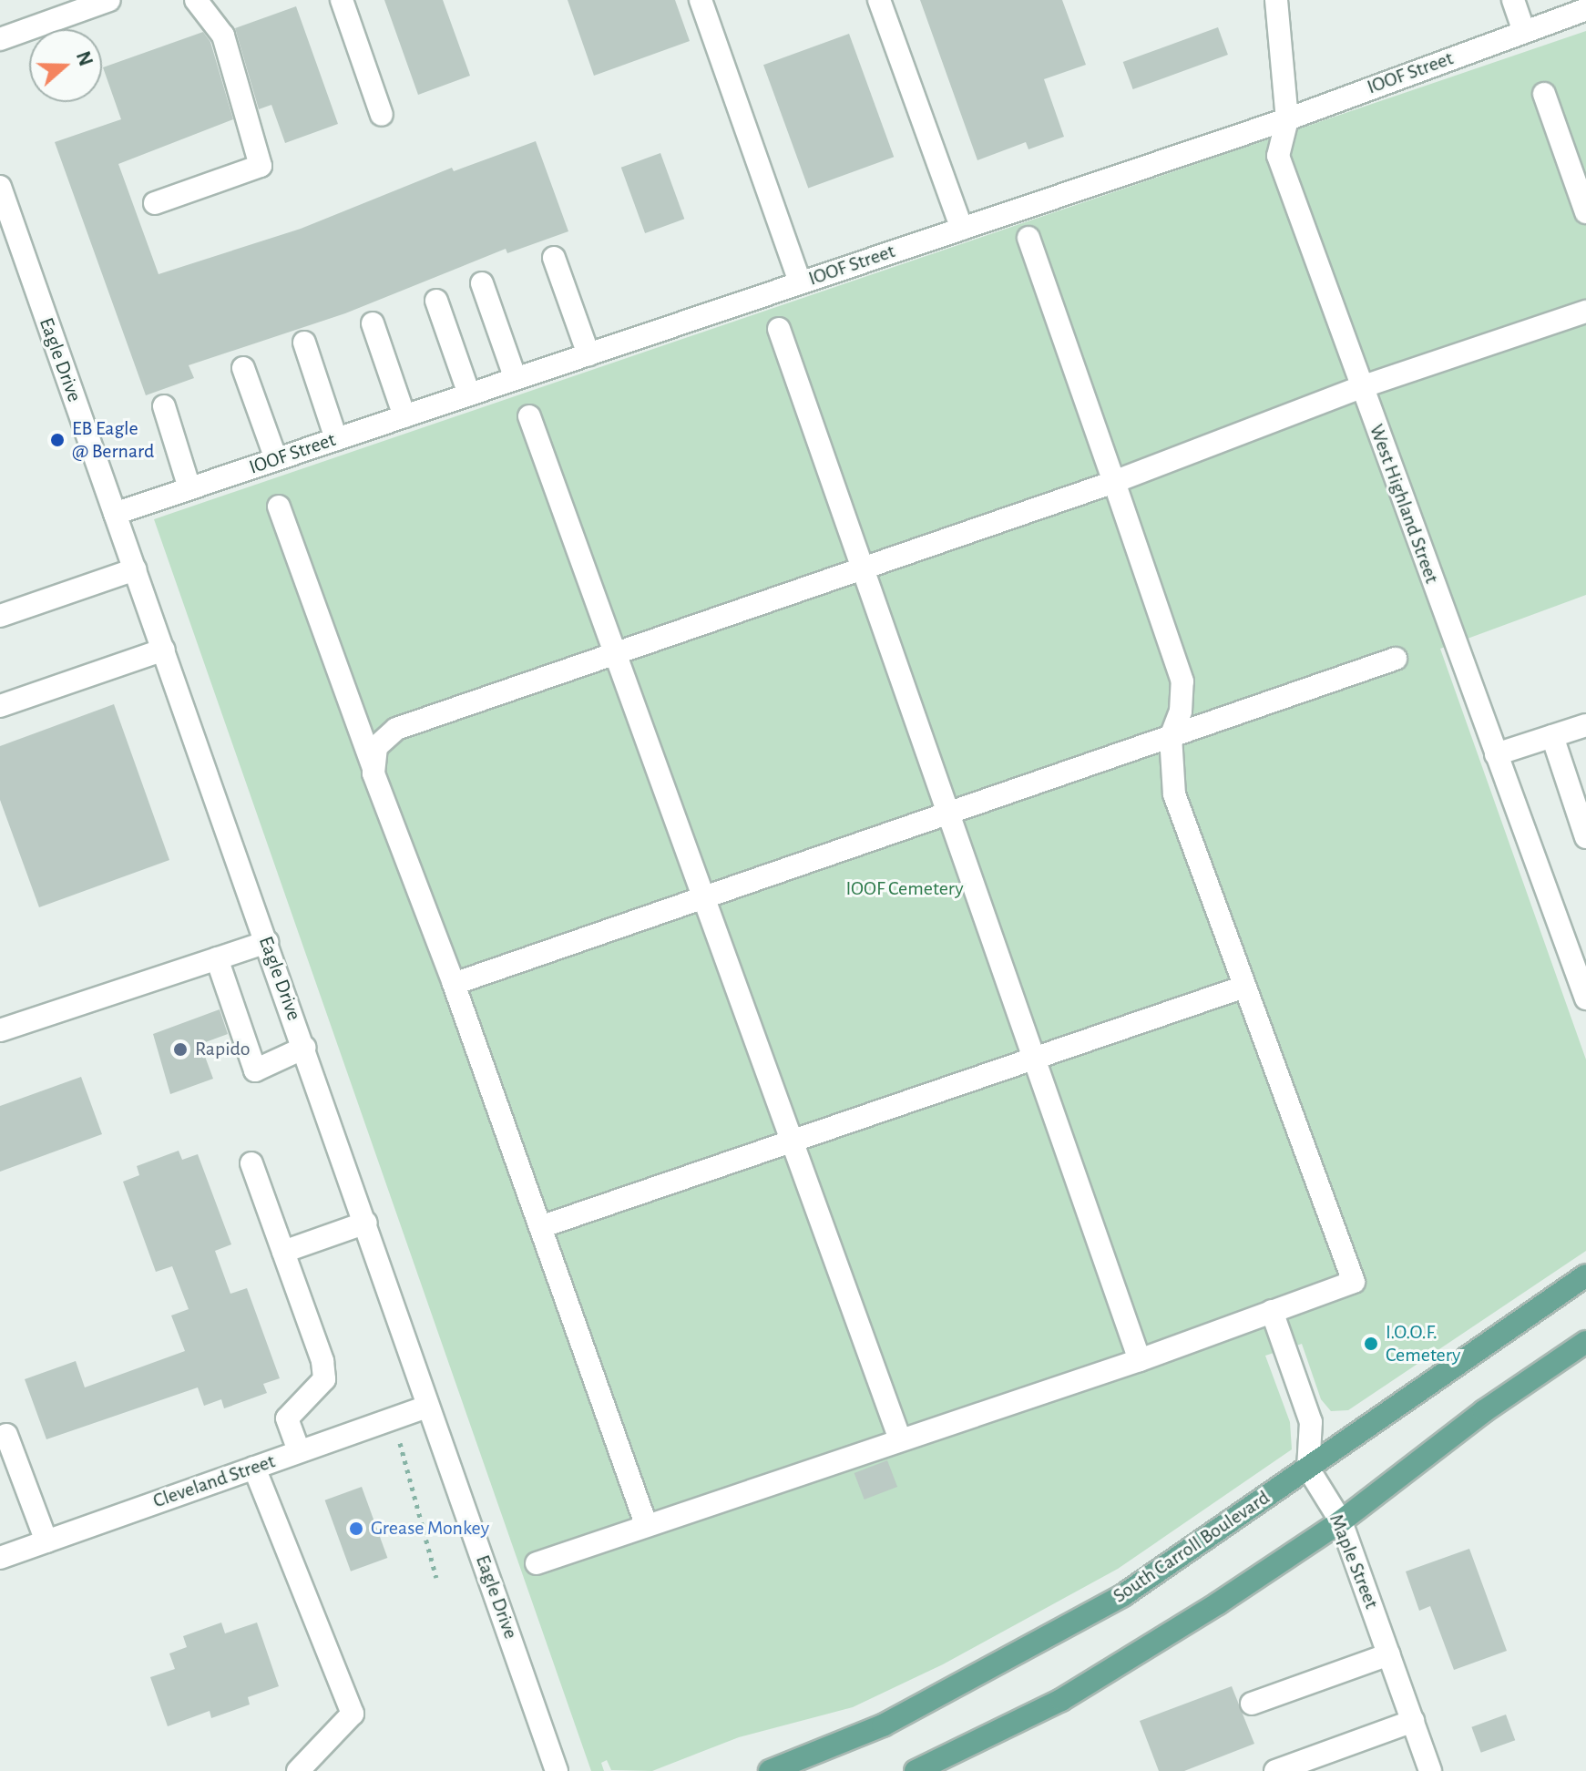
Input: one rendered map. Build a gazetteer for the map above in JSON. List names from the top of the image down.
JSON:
{
  "streets": {
    "main road": ["South Carroll Boulevard"],
    "street": [
      "IOOF Street",
      "Eagle Drive",
      "West Highland Street",
      "Cleveland Street",
      "Maple Street"
    ]
  },
  "crossings": [
    ["IOOF Street", "Eagle Drive"],
    ["IOOF Street", "West Highland Street"],
    ["Eagle Drive", "Cleveland Street"],
    ["South Carroll Boulevard", "Maple Street"]
  ],
  "parks": ["IOOF Cemetery"],
  "places": [
    "EB Eagle @ Bernard",
    "Rapido",
    "I.O.O.F. Cemetery",
    "Grease Monkey"
  ],
  "north": "right"
}
